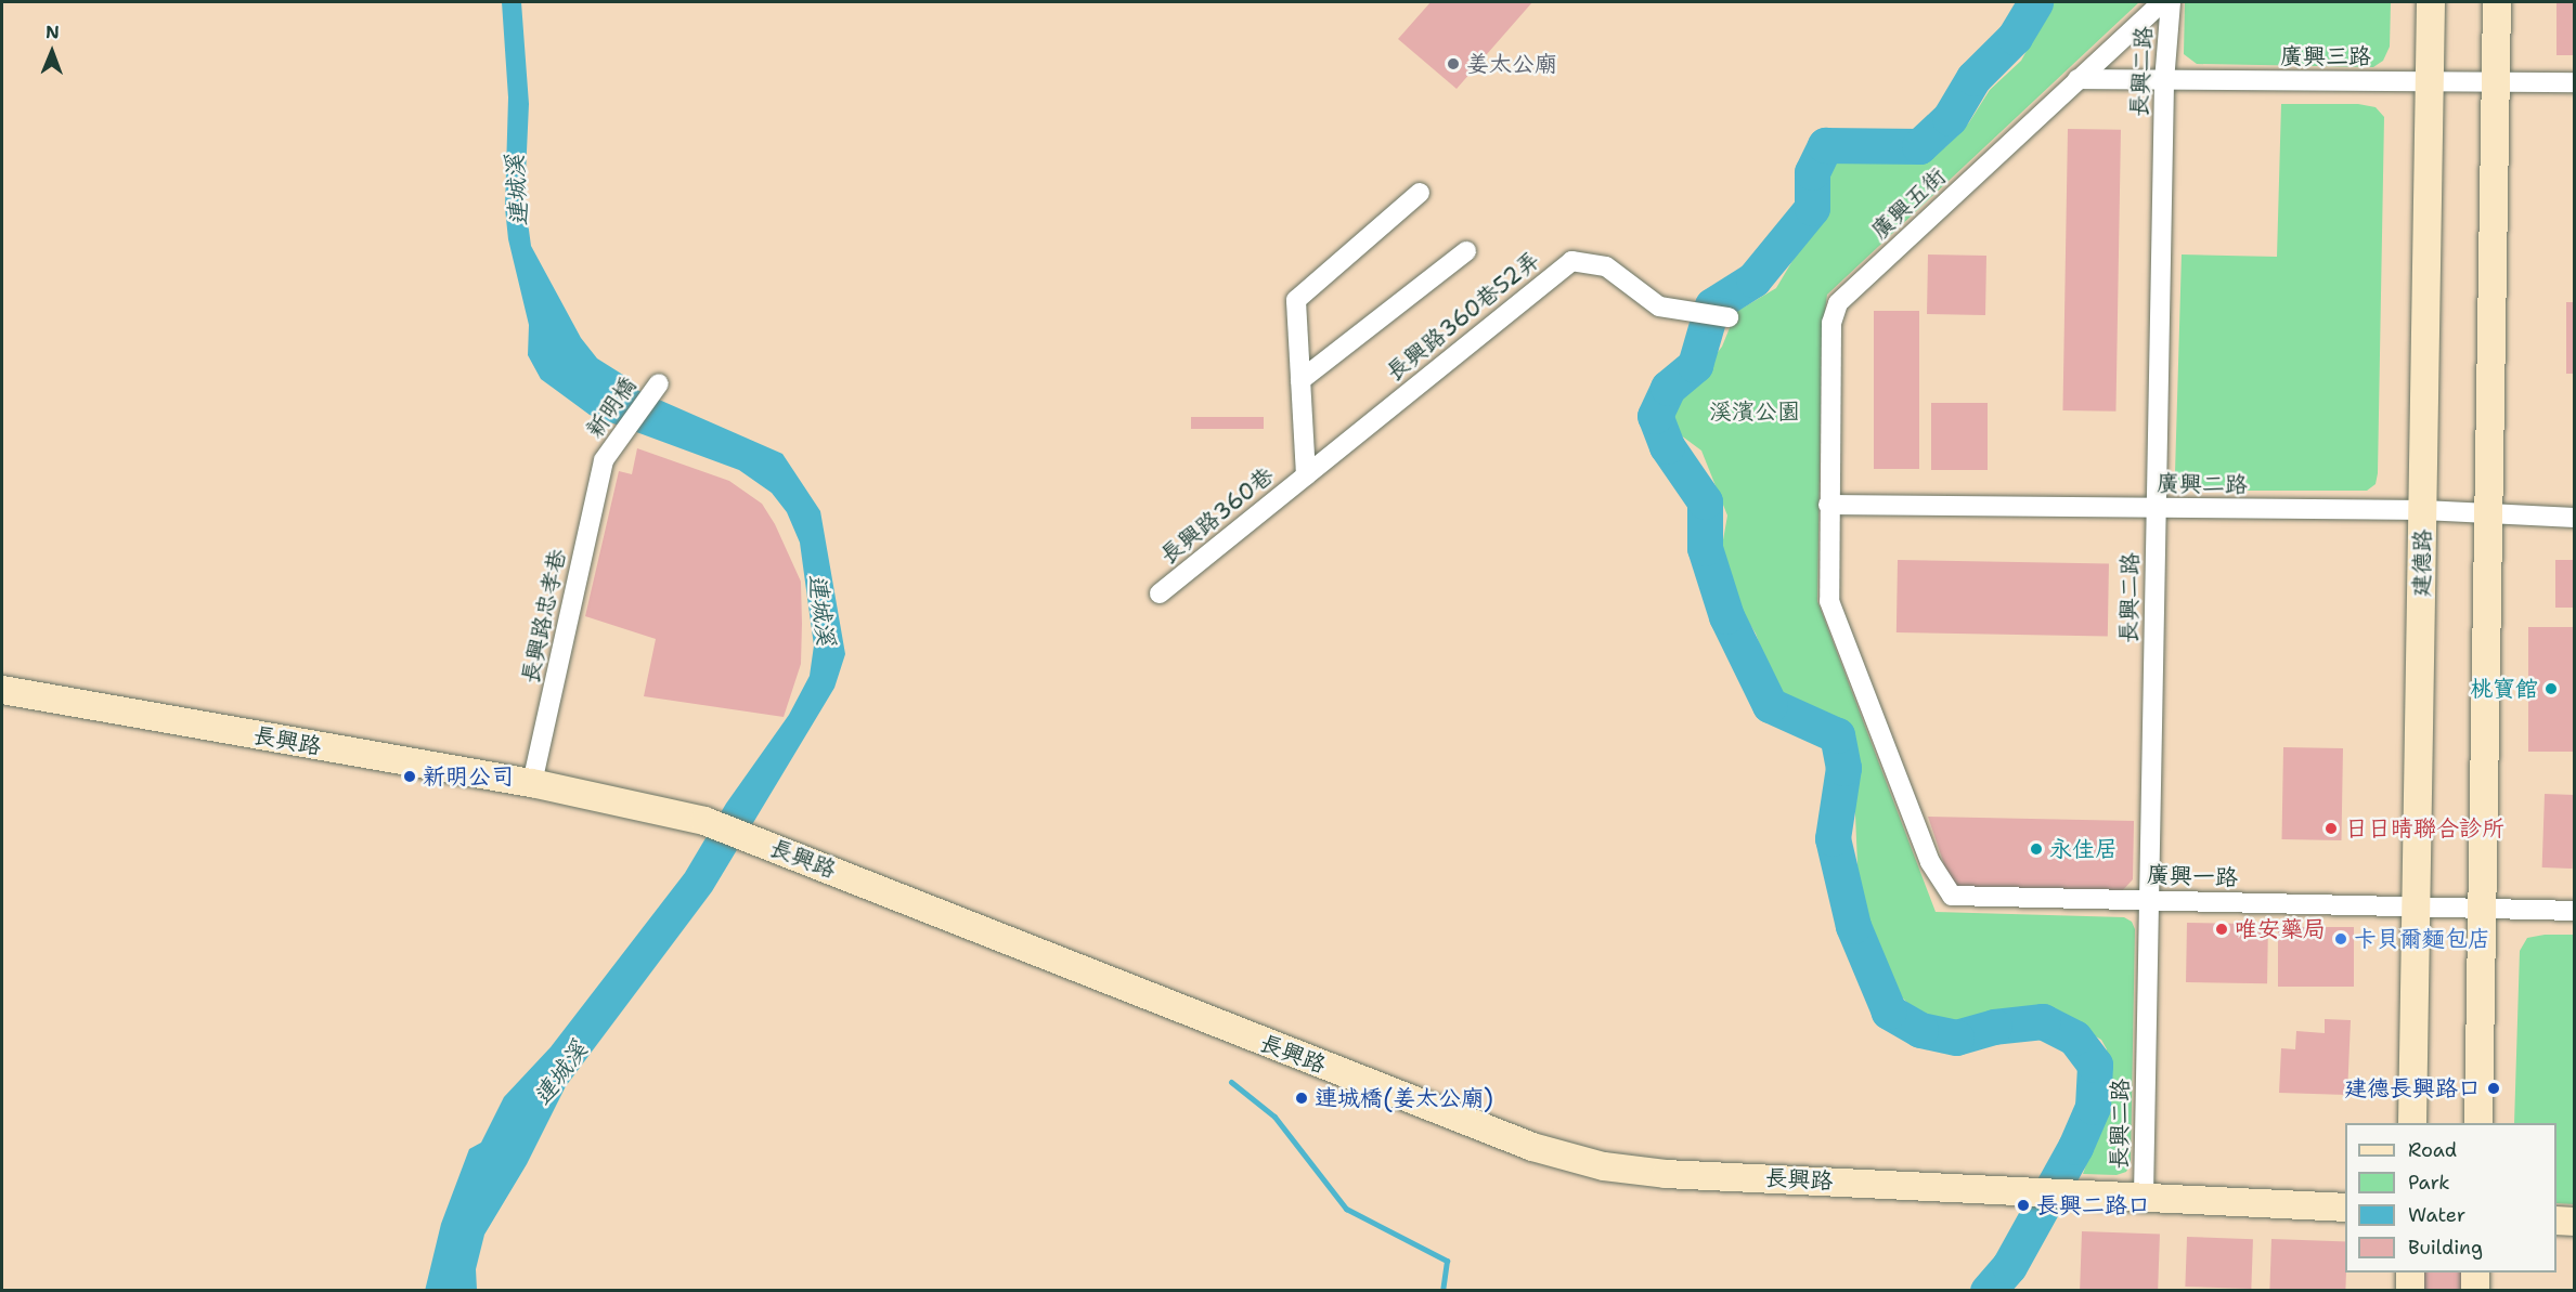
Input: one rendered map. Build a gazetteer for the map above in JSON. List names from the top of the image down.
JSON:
{
  "streets": {
    "main road": ["建德路", "長興路"],
    "street": [
      "廣興三路",
      "長興二路",
      "廣興五街",
      "長興路360巷52弄",
      "新明橋",
      "廣興二路",
      "長興路360巷",
      "長興路忠孝巷",
      "廣興一路"
    ]
  },
  "crossings": [
    ["廣興三路", "長興二路"],
    ["廣興三路", "廣興五街"],
    ["廣興三路", "建德路"],
    ["長興二路", "廣興二路"],
    ["長興二路", "長興路"],
    ["長興二路", "廣興一路"],
    ["廣興五街", "廣興二路"],
    ["廣興五街", "廣興一路"],
    ["長興路360巷52弄", "長興路360巷"],
    ["新明橋", "長興路忠孝巷"],
    ["廣興二路", "建德路"],
    ["廣興二路", "廣興一路"],
    ["建德路", "廣興一路"],
    ["長興路忠孝巷", "長興路"]
  ],
  "water": ["連城溪"],
  "parks": ["溪濱公園"],
  "places": [
    "姜太公廟",
    "桃寶館",
    "新明公司",
    "日日晴聯合診所",
    "永佳居",
    "唯安藥局",
    "卡貝爾麵包店",
    "建德長興路口",
    "連城橋(姜太公廟)",
    "長興二路口"
  ],
  "legend": [
    "Road",
    "Park",
    "Water",
    "Building"
  ],
  "north": "top"
}
